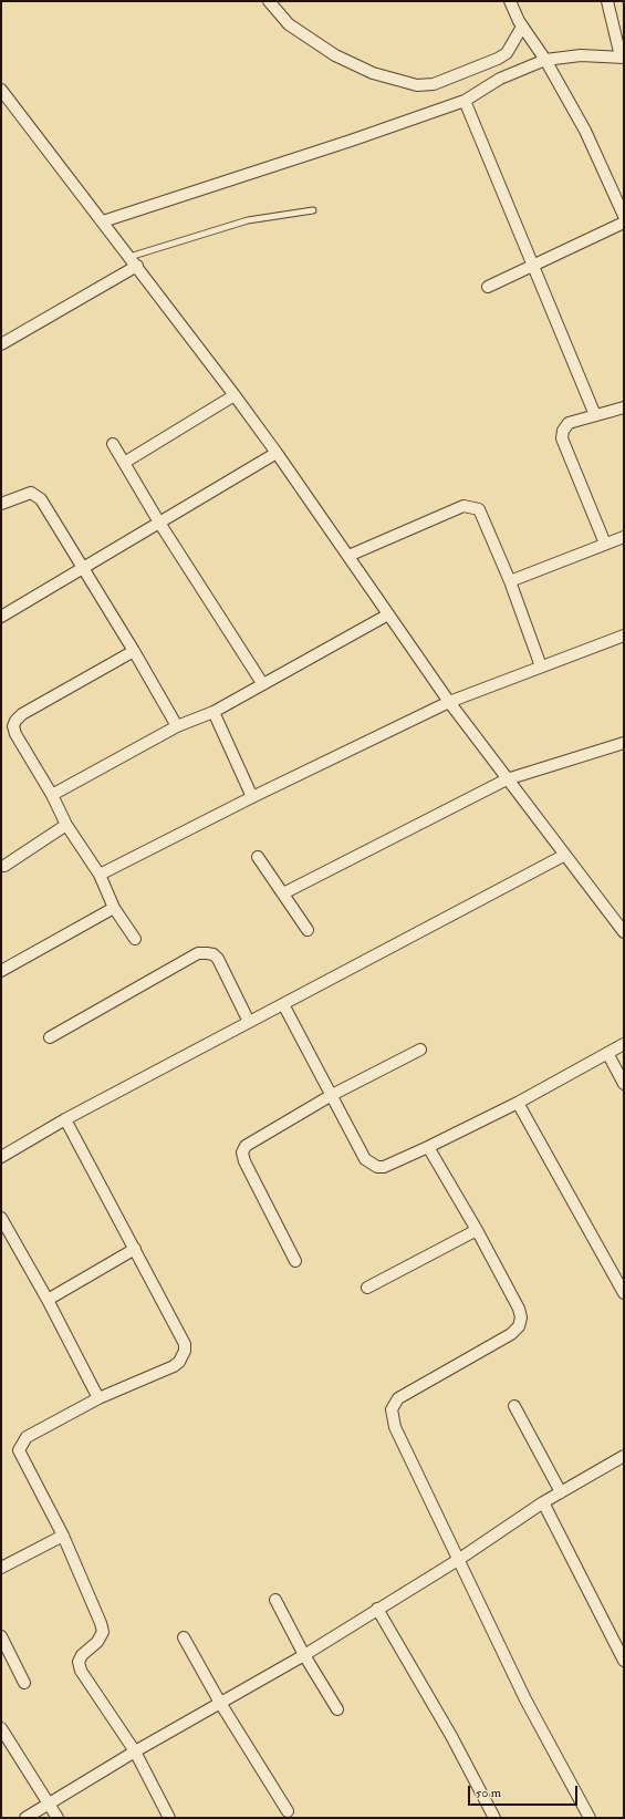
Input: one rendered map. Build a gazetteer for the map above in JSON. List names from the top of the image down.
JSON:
{
  "scale_bar": "50 m"
}
